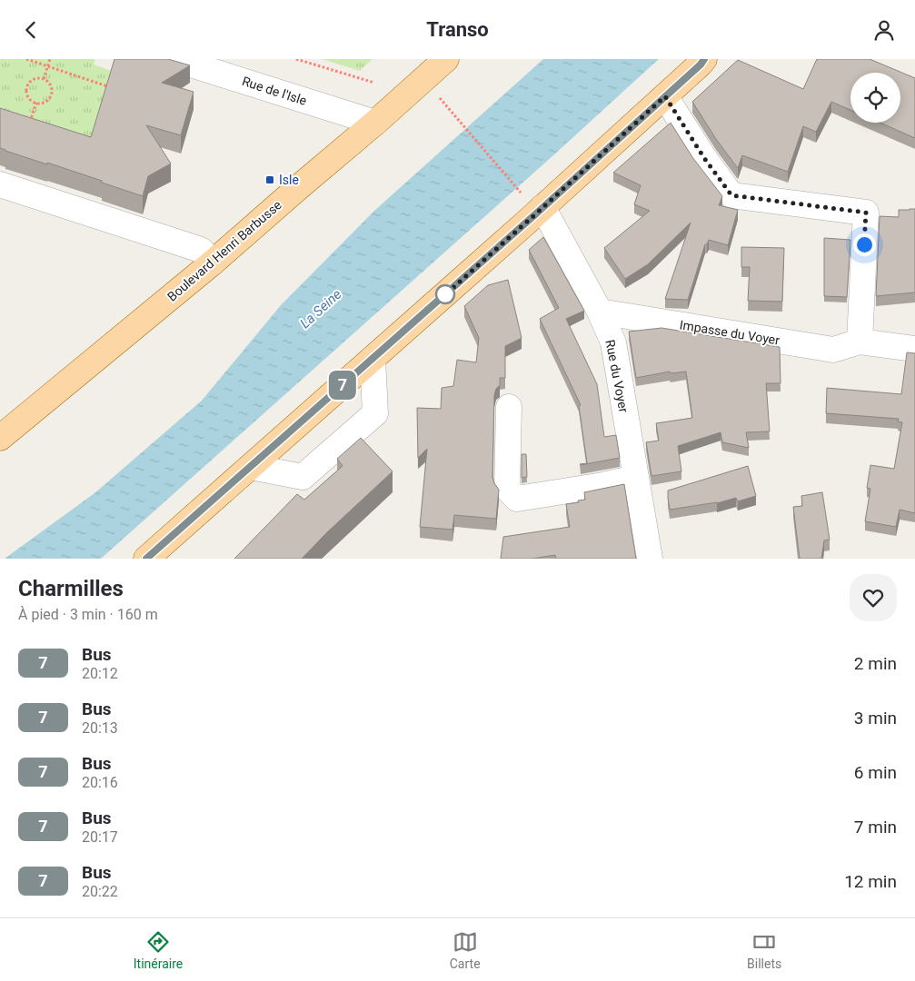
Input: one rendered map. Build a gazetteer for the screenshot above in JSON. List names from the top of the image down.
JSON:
{
  "streets": {
    "main road": ["Boulevard Henri Barbusse"],
    "street": ["Rue de l'Isle", "Impasse du Voyer", "Rue du Voyer"]
  },
  "crossings": [
    ["Rue de l'Isle", "Boulevard Henri Barbusse"],
    ["Impasse du Voyer", "Rue du Voyer"]
  ],
  "water": ["La Seine"],
  "places": {
    "transit": ["Isle"]
  },
  "lines": ["bus line 7"],
  "page": {
    "header": "Transo",
    "on_map": "7",
    "heading": ["Charmilles", "À pied · 3 min · 160 m"],
    "list": [
      {
        "mark": "7",
        "name": "Bus",
        "note": "20:12",
        "value": "2 min"
      },
      {
        "mark": "7",
        "name": "Bus",
        "note": "20:13",
        "value": "3 min"
      },
      {
        "mark": "7",
        "name": "Bus",
        "note": "20:16",
        "value": "6 min"
      },
      {
        "mark": "7",
        "name": "Bus",
        "note": "20:17",
        "value": "7 min"
      },
      {
        "mark": "7",
        "name": "Bus",
        "note": "20:22",
        "value": "12 min"
      }
    ],
    "tabs": ["Itinéraire", "Carte", "Billets"]
  }
}
